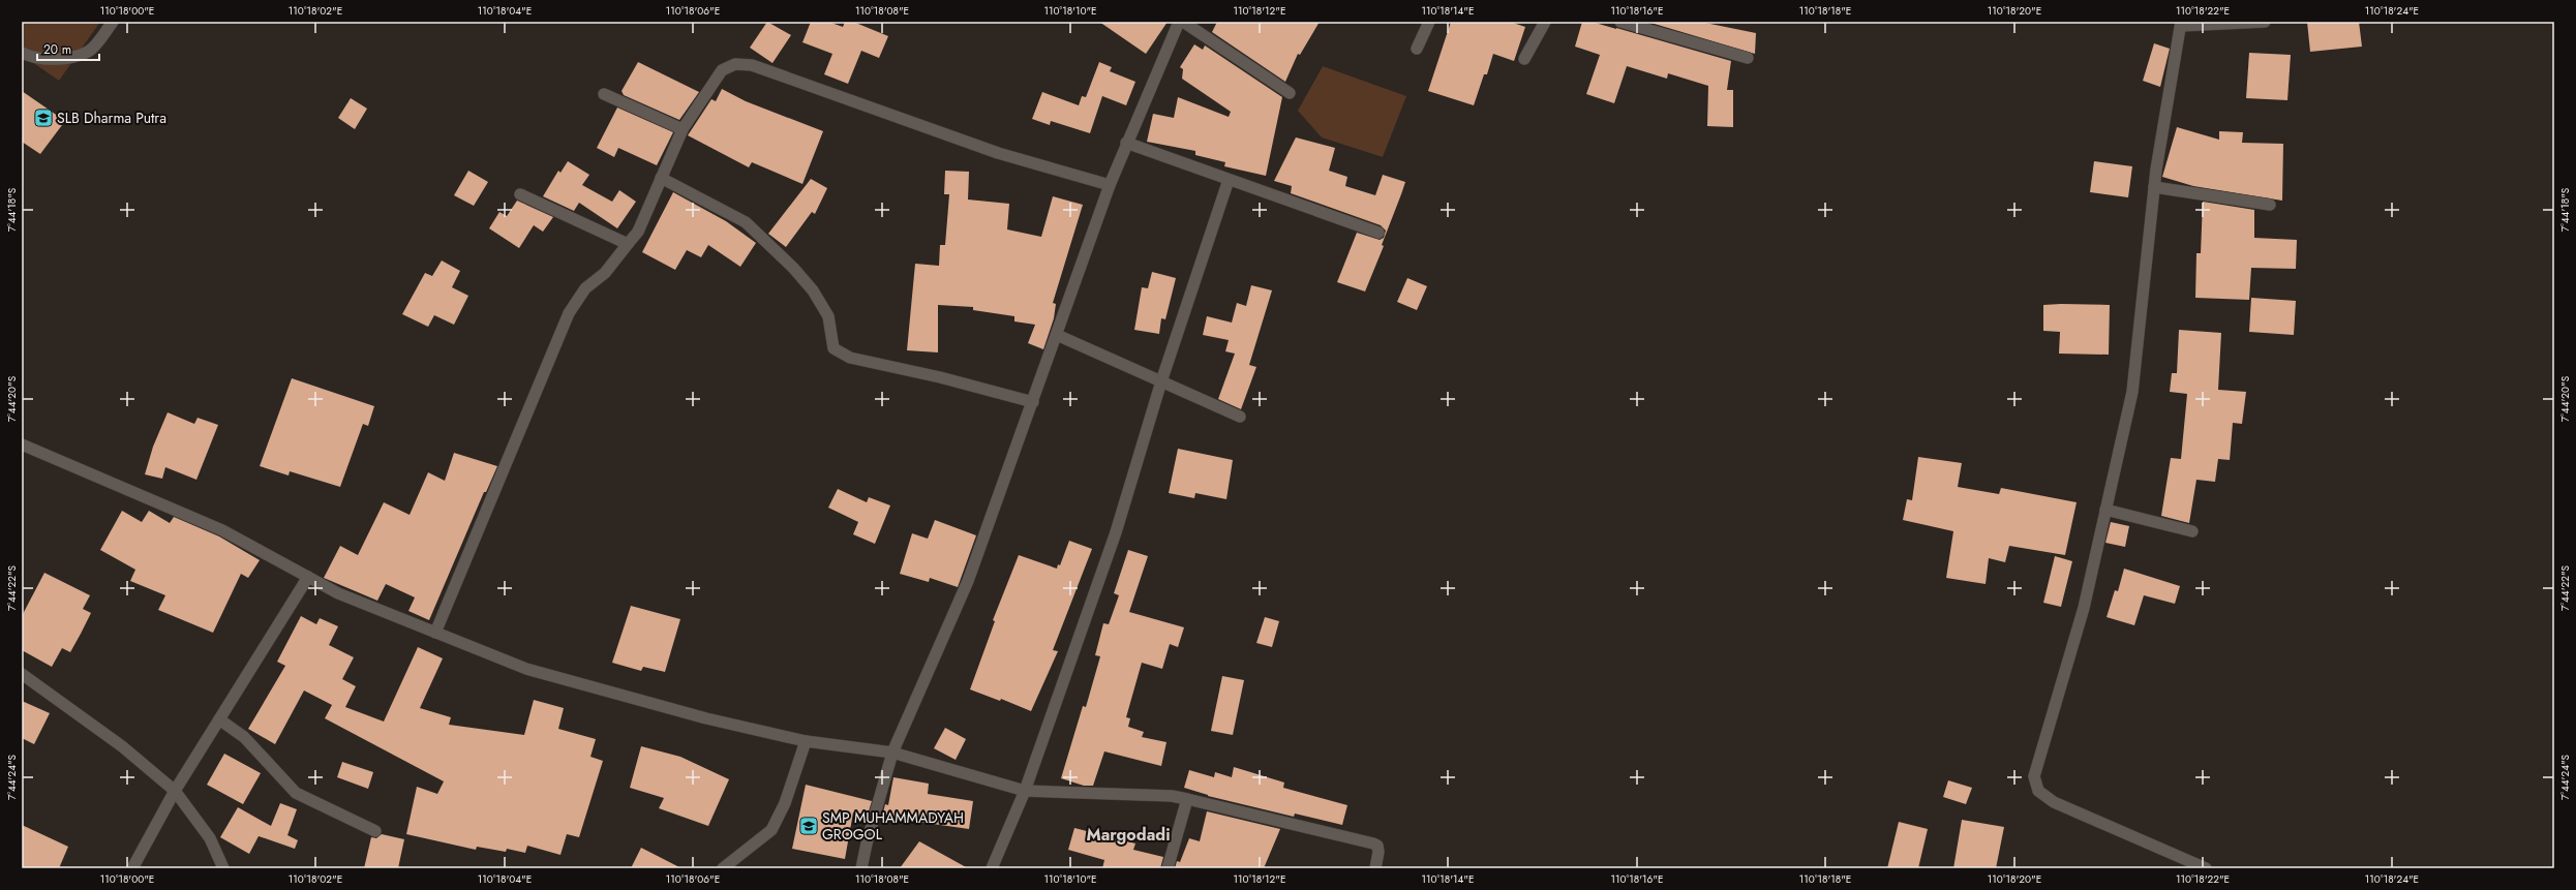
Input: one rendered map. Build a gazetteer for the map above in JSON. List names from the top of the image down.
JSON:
{
  "districts": ["Margodadi"],
  "places": {
    "school or university": ["SLB Dharma Putra", "SMP MUHAMMADYAH GROGOL"]
  },
  "scale_bar": "20 m",
  "coordinates": [
    "110°18'00\"E",
    "110°18'02\"E",
    "110°18'04\"E",
    "110°18'06\"E",
    "110°18'08\"E",
    "110°18'10\"E",
    "110°18'12\"E",
    "110°18'14\"E",
    "110°18'16\"E",
    "110°18'18\"E",
    "110°18'20\"E",
    "110°18'22\"E",
    "110°18'24\"E",
    "7°44'18\"S",
    "7°44'20\"S",
    "7°44'22\"S",
    "7°44'24\"S"
  ]
}
